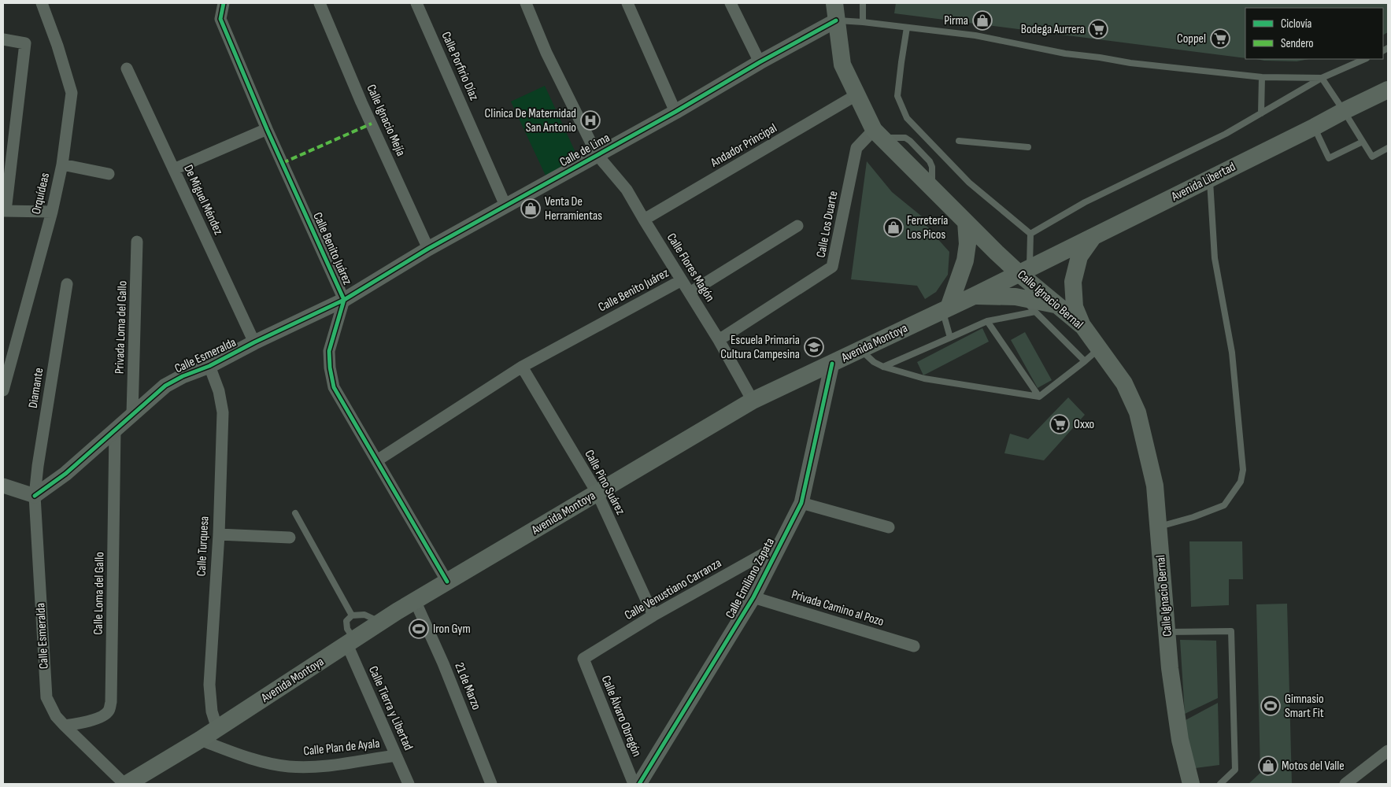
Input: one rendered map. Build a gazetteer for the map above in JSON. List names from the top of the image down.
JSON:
{
  "streets": {
    "main road": ["Avenida Libertad", "Calle Ignacio Bernal", "Avenida Montoya"],
    "street": [
      "Calle Porfirio Díaz",
      "Calle Ignacio Mejía",
      "Andador Principal",
      "Calle de Lima",
      "Orquídeas",
      "De Miguel Méndez",
      "Calle Los Duarte",
      "Calle Benito Juárez",
      "Calle Flores Magón",
      "Privada Loma del Gallo",
      "Calle Esmeralda",
      "Diamante",
      "Calle Pino Suárez",
      "Calle Turquesa",
      "Calle Emiliano Zapata",
      "Calle Venustiano Carranza",
      "Calle Loma del Gallo",
      "Privada Camino al Pozo",
      "21 de Marzo",
      "Calle Tierra y Libertad",
      "Calle Álvaro Obregón",
      "Calle Plan de Ayala"
    ]
  },
  "crossings": [
    ["Calle Porfirio Díaz", "Calle de Lima"],
    ["Calle Ignacio Mejía", "Calle de Lima"],
    ["Andador Principal", "Calle Flores Magón"],
    ["Andador Principal", "Calle Ignacio Bernal"],
    ["Calle de Lima", "Calle Benito Juárez"],
    ["Calle de Lima", "Calle Flores Magón"],
    ["Calle de Lima", "Calle Ignacio Bernal"],
    ["Calle de Lima", "Calle Esmeralda"],
    ["Avenida Libertad", "Calle Ignacio Bernal"],
    ["Avenida Libertad", "Avenida Montoya"],
    ["De Miguel Méndez", "Calle Esmeralda"],
    ["Calle Los Duarte", "Calle Flores Magón"],
    ["Calle Los Duarte", "Calle Ignacio Bernal"],
    ["Calle Benito Juárez", "Calle Flores Magón"],
    ["Calle Benito Juárez", "Avenida Montoya"],
    ["Calle Benito Juárez", "Calle Esmeralda"],
    ["Calle Benito Juárez", "Calle Pino Suárez"],
    ["Calle Flores Magón", "Avenida Montoya"],
    ["Calle Ignacio Bernal", "Avenida Montoya"],
    ["Privada Loma del Gallo", "Calle Esmeralda"],
    ["Avenida Montoya", "Calle Esmeralda"],
    ["Avenida Montoya", "Calle Pino Suárez"],
    ["Avenida Montoya", "Calle Turquesa"],
    ["Avenida Montoya", "Calle Emiliano Zapata"],
    ["Avenida Montoya", "21 de Marzo"],
    ["Avenida Montoya", "Calle Tierra y Libertad"],
    ["Avenida Montoya", "Calle Plan de Ayala"],
    ["Calle Esmeralda", "Diamante"],
    ["Calle Esmeralda", "Calle Turquesa"],
    ["Calle Esmeralda", "Calle Loma del Gallo"],
    ["Calle Pino Suárez", "Calle Venustiano Carranza"],
    ["Calle Emiliano Zapata", "Calle Venustiano Carranza"],
    ["Calle Emiliano Zapata", "Privada Camino al Pozo"],
    ["Calle Venustiano Carranza", "Calle Álvaro Obregón"],
    ["Calle Tierra y Libertad", "Calle Plan de Ayala"]
  ],
  "places": {
    "shop": [
      "Pirma",
      "Venta De Herramientas",
      "Ferretería Los Picos",
      "Motos del Valle"
    ],
    "supermarket": ["Bodega Aurrera", "Coppel", "Oxxo"],
    "hospital": ["Clinica De Maternidad San Antonio"],
    "school or university": ["Escuela Primaria Cultura Campesina"],
    "sports": ["Iron Gym", "Gimnasio Smart Fit"]
  },
  "legend": ["Ciclovía", "Sendero"]
}
